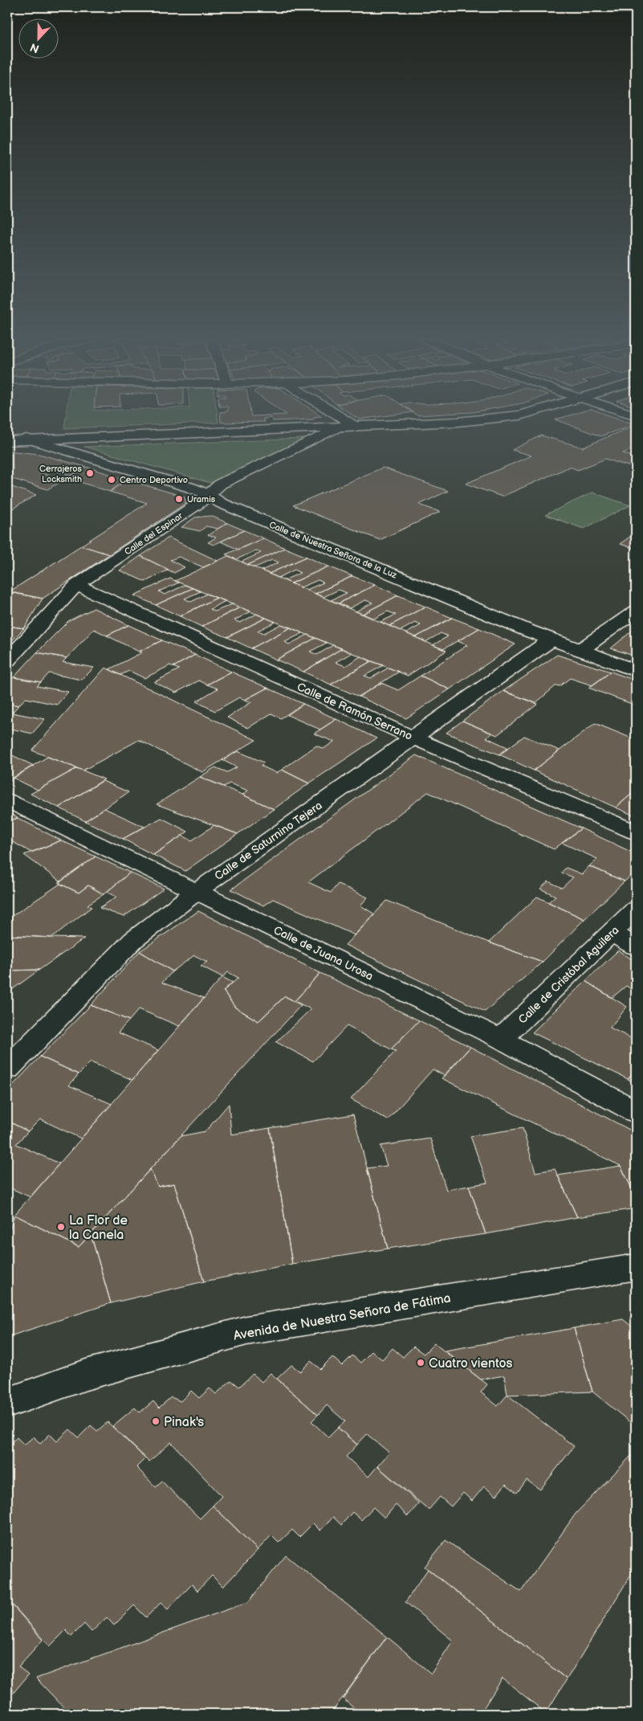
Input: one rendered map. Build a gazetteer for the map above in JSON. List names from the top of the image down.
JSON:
{
  "streets": {
    "street": [
      "Calle del Espinar",
      "Calle de Nuestra Señora de la Luz",
      "Calle de Ramón Serrano",
      "Calle de Saturnino Tejera",
      "Calle de Juana Urosa",
      "Calle de Cristóbal Aguilera",
      "Avenida de Nuestra Señora de Fátima"
    ]
  },
  "crossings": [
    ["Calle del Espinar", "Calle de Nuestra Señora de la Luz"],
    ["Calle del Espinar", "Calle de Ramón Serrano"],
    ["Calle de Nuestra Señora de la Luz", "Calle de Saturnino Tejera"],
    ["Calle de Ramón Serrano", "Calle de Saturnino Tejera"],
    ["Calle de Saturnino Tejera", "Calle de Juana Urosa"],
    ["Calle de Juana Urosa", "Calle de Cristóbal Aguilera"]
  ],
  "places": [
    "Cerrajeros Locksmith",
    "Centro Deportivo",
    "Uramis",
    "La Flor de la Canela",
    "Cuatro vientos",
    "Pinak's"
  ],
  "north": "bottom"
}
